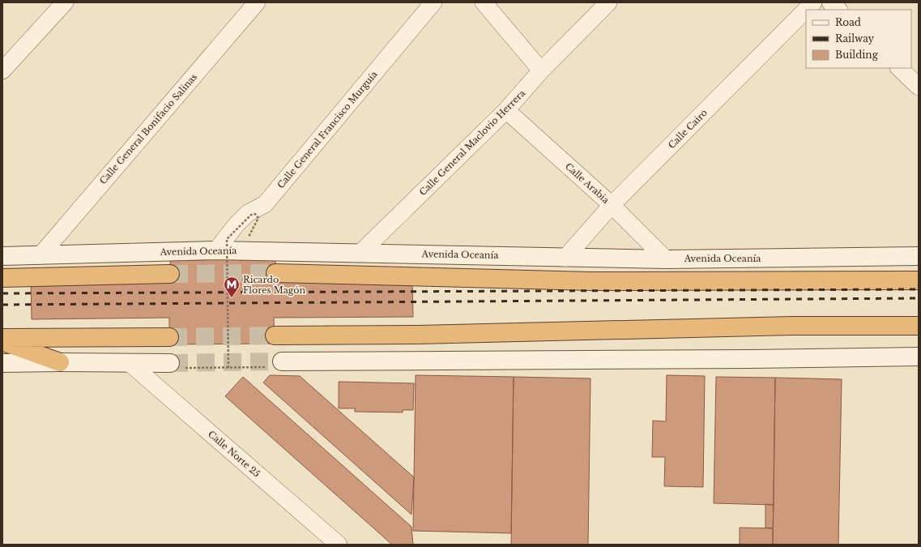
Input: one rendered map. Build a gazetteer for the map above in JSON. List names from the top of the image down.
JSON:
{
  "streets": {
    "main road": ["Avenida Oceanía"],
    "street": [
      "Calle General Bonifacio Salinas",
      "Calle Cairo",
      "Calle General Francisco Murguía",
      "Calle General Maclovio Herrera",
      "Calle Arabia",
      "Calle Norte 25"
    ]
  },
  "crossings": [
    ["Calle General Bonifacio Salinas", "Avenida Oceanía"],
    ["Calle Cairo", "Calle Arabia"],
    ["Calle Cairo", "Avenida Oceanía"],
    ["Calle General Francisco Murguía", "Avenida Oceanía"],
    ["Calle General Maclovio Herrera", "Calle Arabia"],
    ["Calle General Maclovio Herrera", "Avenida Oceanía"],
    ["Calle Arabia", "Avenida Oceanía"]
  ],
  "places": {
    "metro station": ["Ricardo Flores Magón"]
  },
  "legend": ["Road", "Railway", "Building"]
}
